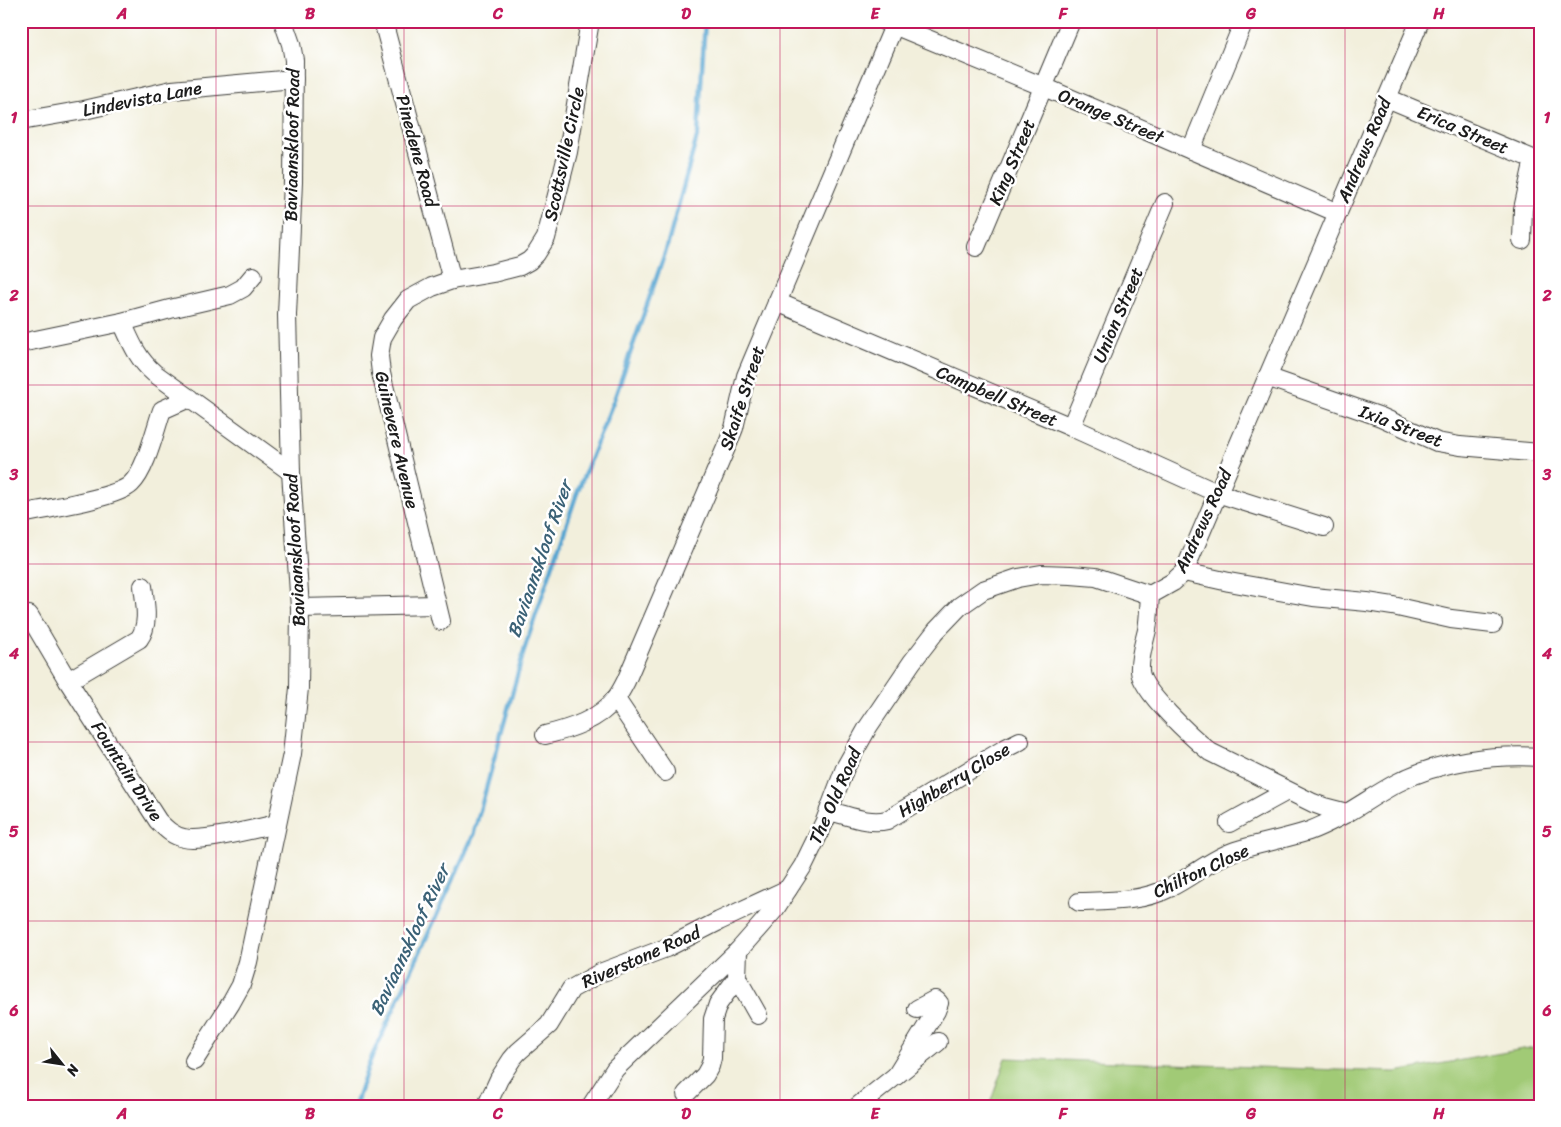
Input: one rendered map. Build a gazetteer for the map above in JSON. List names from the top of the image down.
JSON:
{
  "streets": {
    "street": [
      "Lindevista Lane",
      "Orange Street",
      "Erica Street",
      "Baviaanskloof Road",
      "Andrews Road",
      "Pinedene Road",
      "Scottsville Circle",
      "King Street",
      "Union Street",
      "Campbell Street",
      "Skaife Street",
      "Ixia Street",
      "Guinevere Avenue",
      "Fountain Drive",
      "Highberry Close",
      "The Old Road",
      "Chilton Close",
      "Riverstone Road"
    ]
  },
  "crossings": [
    ["Lindevista Lane", "Baviaanskloof Road"],
    ["Orange Street", "Andrews Road"],
    ["Orange Street", "King Street"],
    ["Orange Street", "Skaife Street"],
    ["Erica Street", "Andrews Road"],
    ["Baviaanskloof Road", "Guinevere Avenue"],
    ["Baviaanskloof Road", "Fountain Drive"],
    ["Andrews Road", "Campbell Street"],
    ["Andrews Road", "Ixia Street"],
    ["Andrews Road", "The Old Road"],
    ["Pinedene Road", "Scottsville Circle"],
    ["Pinedene Road", "Guinevere Avenue"],
    ["Scottsville Circle", "Guinevere Avenue"],
    ["Union Street", "Campbell Street"],
    ["Campbell Street", "Skaife Street"],
    ["Highberry Close", "The Old Road"],
    ["The Old Road", "Riverstone Road"]
  ],
  "water": ["Baviaanskloof River"],
  "north": "bottom right",
  "grid": {
    "columns": [
      "A",
      "B",
      "C",
      "D",
      "E",
      "F",
      "G",
      "H"
    ],
    "rows": [
      "1",
      "2",
      "3",
      "4",
      "5",
      "6"
    ]
  }
}
